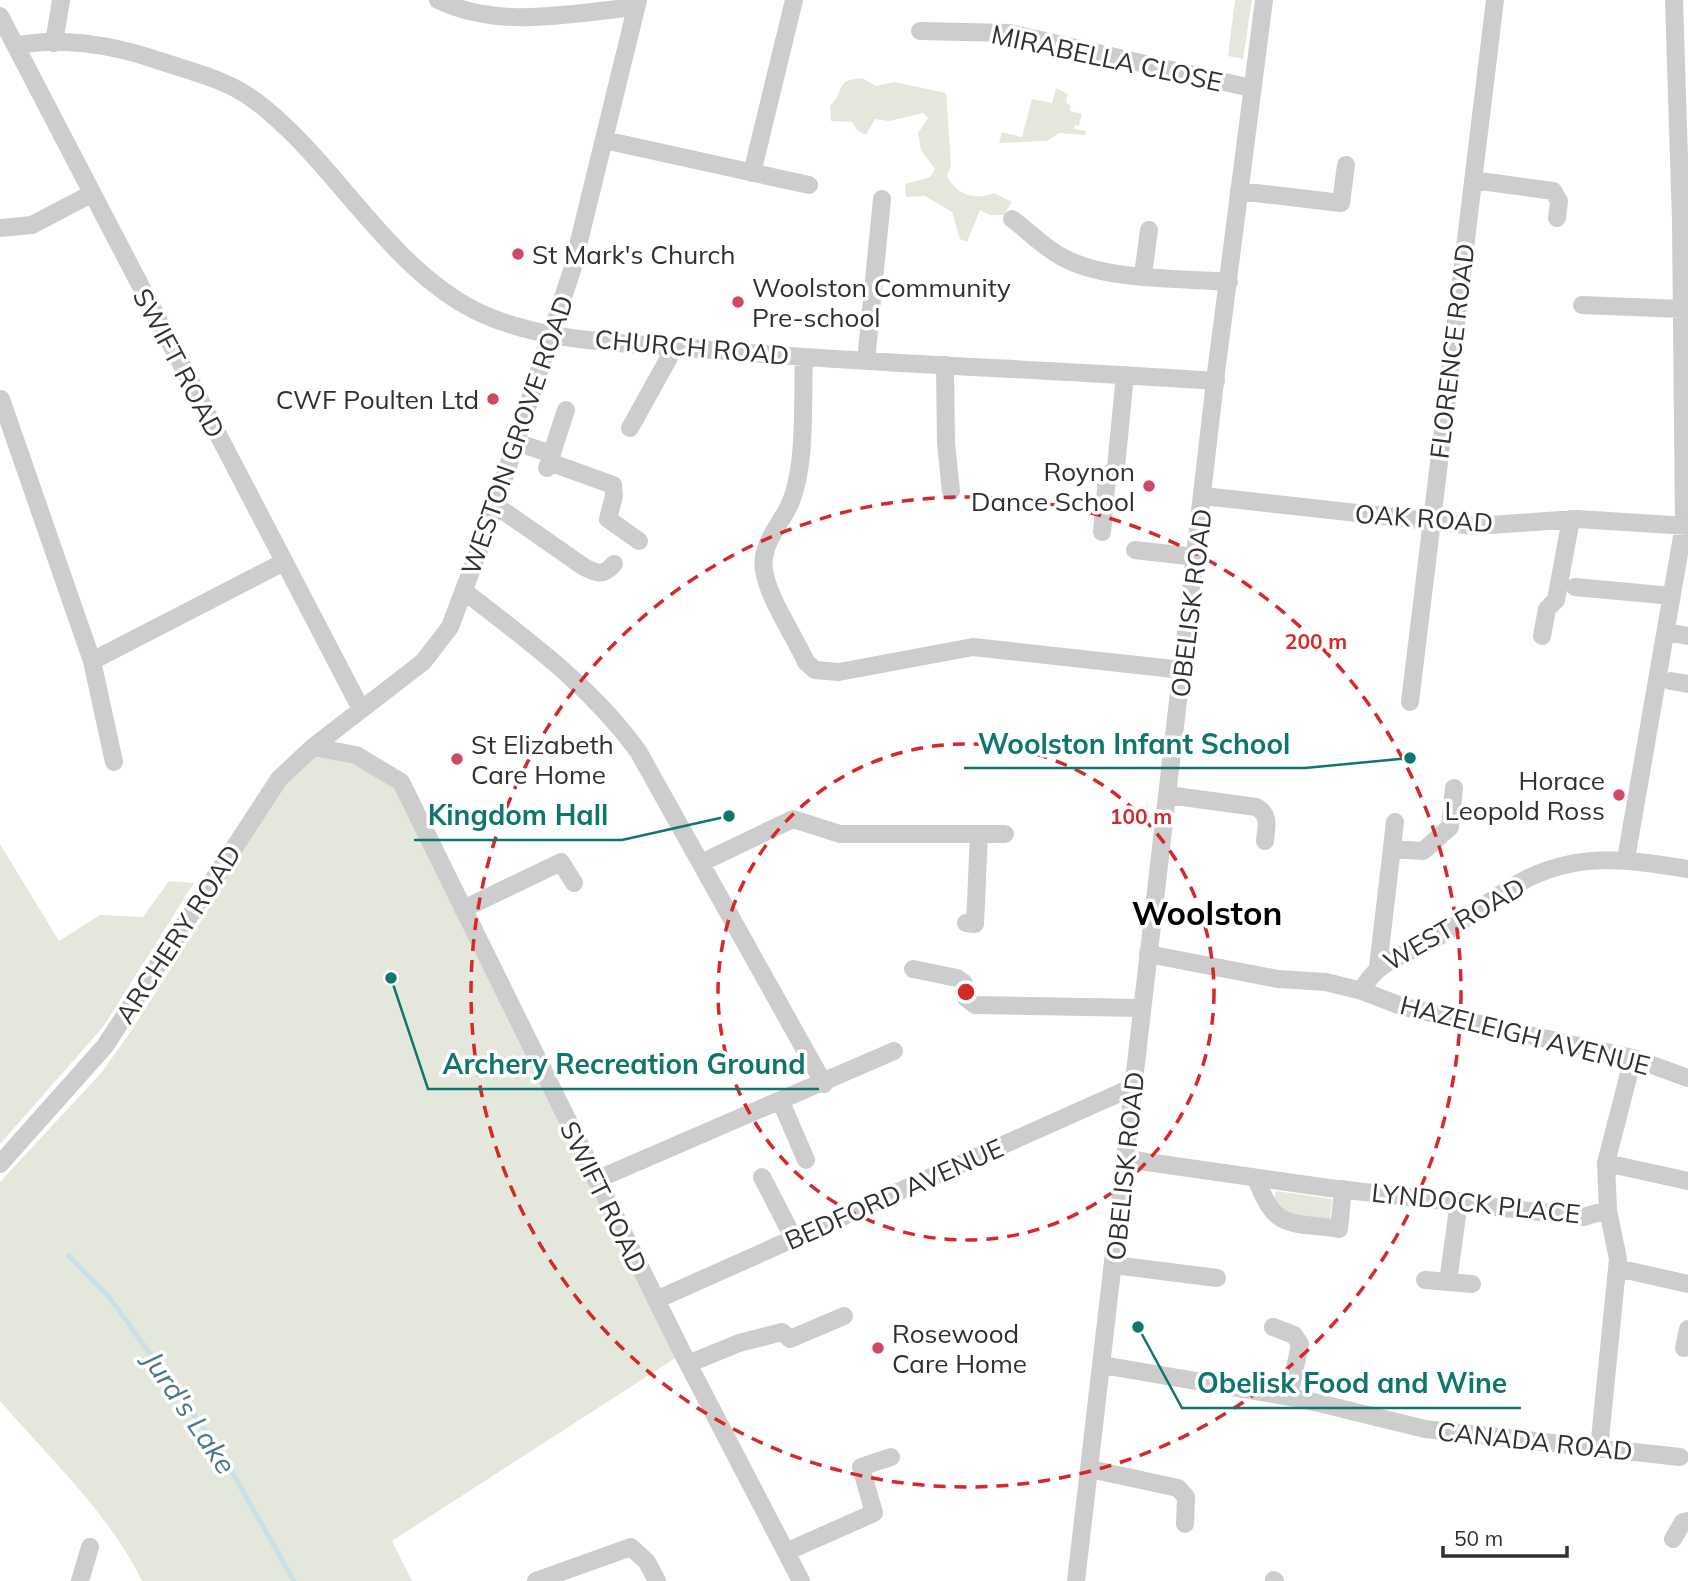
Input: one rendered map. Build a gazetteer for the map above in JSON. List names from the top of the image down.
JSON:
{
  "streets": {
    "street": [
      "MIRABELLA CLOSE",
      "CHURCH ROAD",
      "FLORENCE ROAD",
      "SWIFT ROAD",
      "WESTON GROVE ROAD",
      "OAK ROAD",
      "OBELISK ROAD",
      "WEST ROAD",
      "ARCHERY ROAD",
      "HAZELEIGH AVENUE",
      "BEDFORD AVENUE",
      "LYNDOCK PLACE",
      "CANADA ROAD"
    ]
  },
  "crossings": [
    ["MIRABELLA CLOSE", "OBELISK ROAD"],
    ["CHURCH ROAD", "SWIFT ROAD"],
    ["CHURCH ROAD", "WESTON GROVE ROAD"],
    ["CHURCH ROAD", "OBELISK ROAD"],
    ["FLORENCE ROAD", "OAK ROAD"],
    ["SWIFT ROAD", "WESTON GROVE ROAD"],
    ["SWIFT ROAD", "ARCHERY ROAD"],
    ["SWIFT ROAD", "BEDFORD AVENUE"],
    ["WESTON GROVE ROAD", "ARCHERY ROAD"],
    ["OAK ROAD", "OBELISK ROAD"],
    ["OBELISK ROAD", "WEST ROAD"],
    ["OBELISK ROAD", "BEDFORD AVENUE"],
    ["OBELISK ROAD", "LYNDOCK PLACE"],
    ["OBELISK ROAD", "CANADA ROAD"],
    ["WEST ROAD", "HAZELEIGH AVENUE"]
  ],
  "districts": ["Woolston"],
  "water": ["Jurd's Lake"],
  "places": [
    "St Mark's Church",
    "Woolston Community Pre-school",
    "CWF Poulten Ltd",
    "Roynon Dance School",
    "Woolston Infant School",
    "St Elizabeth Care Home",
    "Horace Leopold Ross",
    "Kingdom Hall",
    "Archery Recreation Ground",
    "Obelisk Food and Wine",
    "Rosewood Care Home"
  ],
  "scale_bar": "50 m",
  "rings": ["200 m", "100 m"]
}
